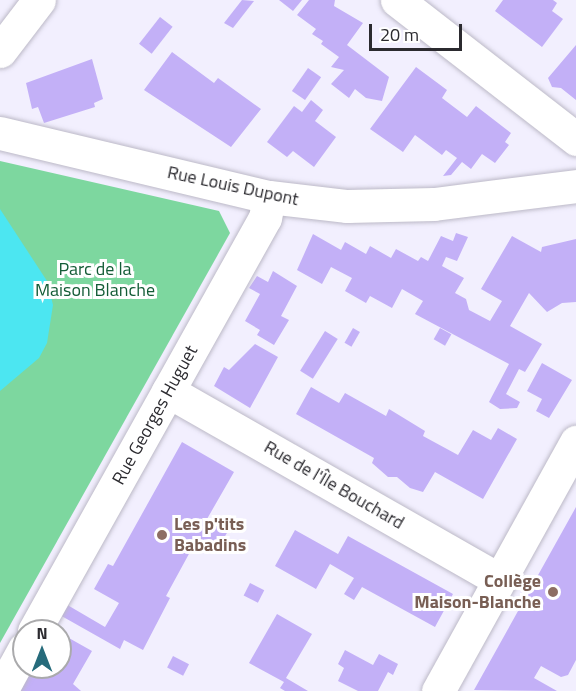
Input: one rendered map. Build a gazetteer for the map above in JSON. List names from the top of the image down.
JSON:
{
  "streets": {
    "street": ["Rue Louis Dupont", "Rue Georges Huguet", "Rue de l'Île Bouchard"]
  },
  "crossings": [
    ["Rue Louis Dupont", "Rue Georges Huguet"],
    ["Rue Georges Huguet", "Rue de l'Île Bouchard"]
  ],
  "parks": ["Parc de la Maison Blanche"],
  "places": ["Les p'tits Babadins", "Collège Maison-Blanche"],
  "scale_bar": "20 m",
  "north": "top"
}
